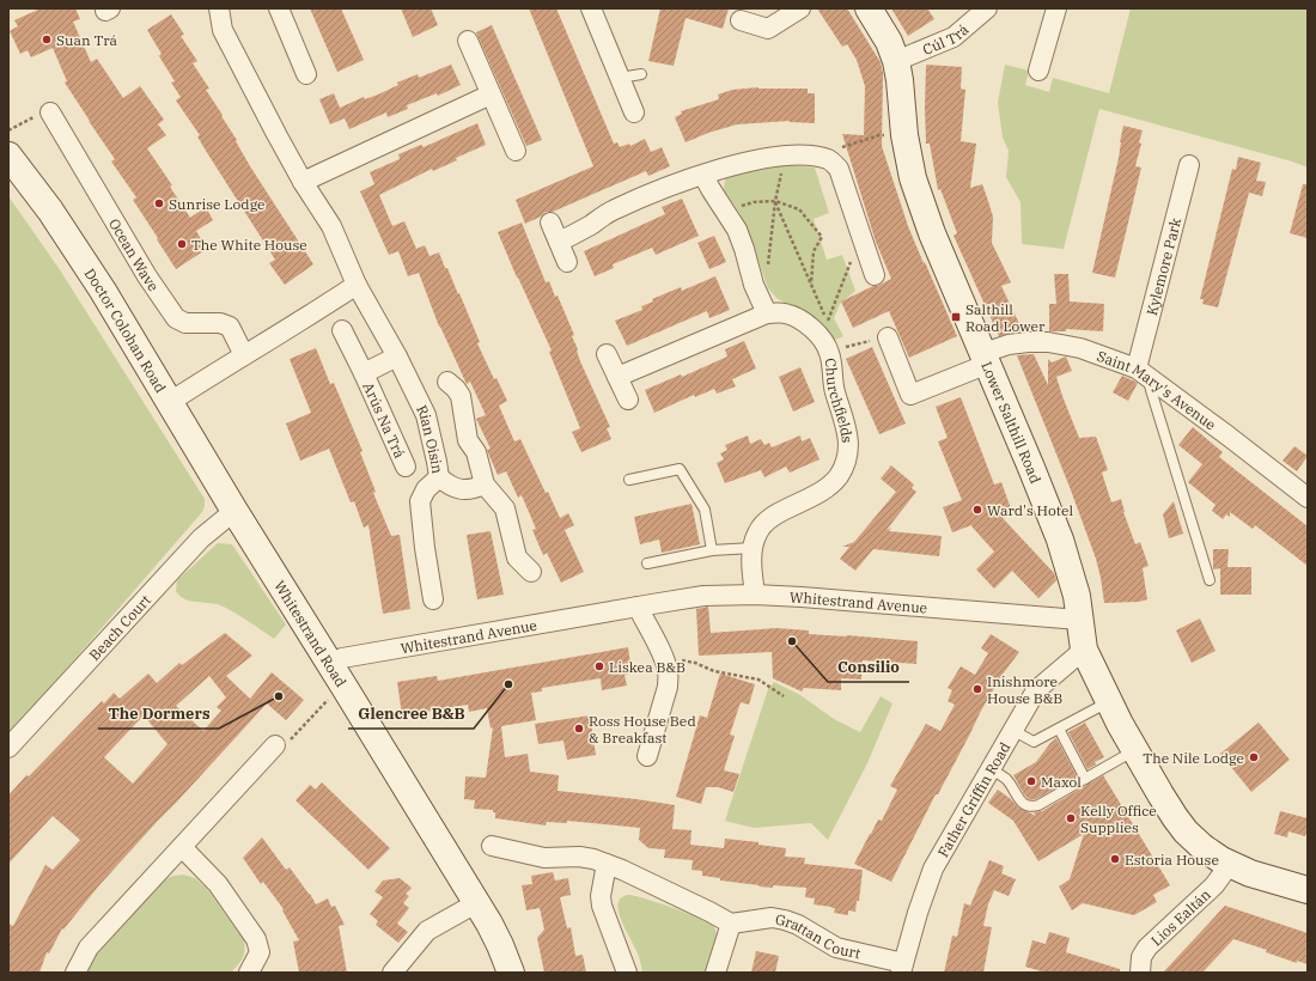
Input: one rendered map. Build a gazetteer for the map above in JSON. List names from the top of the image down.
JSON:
{
  "streets": {
    "main road": ["Doctor Colohan Road", "Lower Salthill Road", "Whitestrand Road"],
    "street": [
      "Cúl Trá",
      "Ocean Wave",
      "Kylemore Park",
      "Saint Mary's Avenue",
      "Churchfields",
      "Arús Na Trá",
      "Rian Oisin",
      "Whitestrand Avenue",
      "Beach Court",
      "Father Griffin Road",
      "Lios Ealtán",
      "Grattan Court"
    ]
  },
  "crossings": [
    ["Cúl Trá", "Lower Salthill Road"],
    ["Kylemore Park", "Saint Mary's Avenue"],
    ["Doctor Colohan Road", "Beach Court"],
    ["Doctor Colohan Road", "Whitestrand Road"],
    ["Saint Mary's Avenue", "Lower Salthill Road"],
    ["Churchfields", "Whitestrand Avenue"],
    ["Arús Na Trá", "Rian Oisin"],
    ["Lower Salthill Road", "Whitestrand Avenue"],
    ["Lower Salthill Road", "Father Griffin Road"],
    ["Lower Salthill Road", "Lios Ealtán"],
    ["Whitestrand Avenue", "Whitestrand Road"],
    ["Beach Court", "Whitestrand Road"],
    ["Father Griffin Road", "Grattan Court"]
  ],
  "places": {
    "other": [
      "Suan Trá",
      "Sunrise Lodge",
      "The White House",
      "Ward's Hotel",
      "Consilio",
      "Liskea B&B",
      "Glencree B&B",
      "Inishmore House B&B",
      "The Dormers",
      "Ross House Bed & Breakfast",
      "The Nile Lodge",
      "Maxol",
      "Kelly Office Supplies",
      "Estoria House"
    ],
    "transit": ["Salthill Road Lower"]
  }
}
